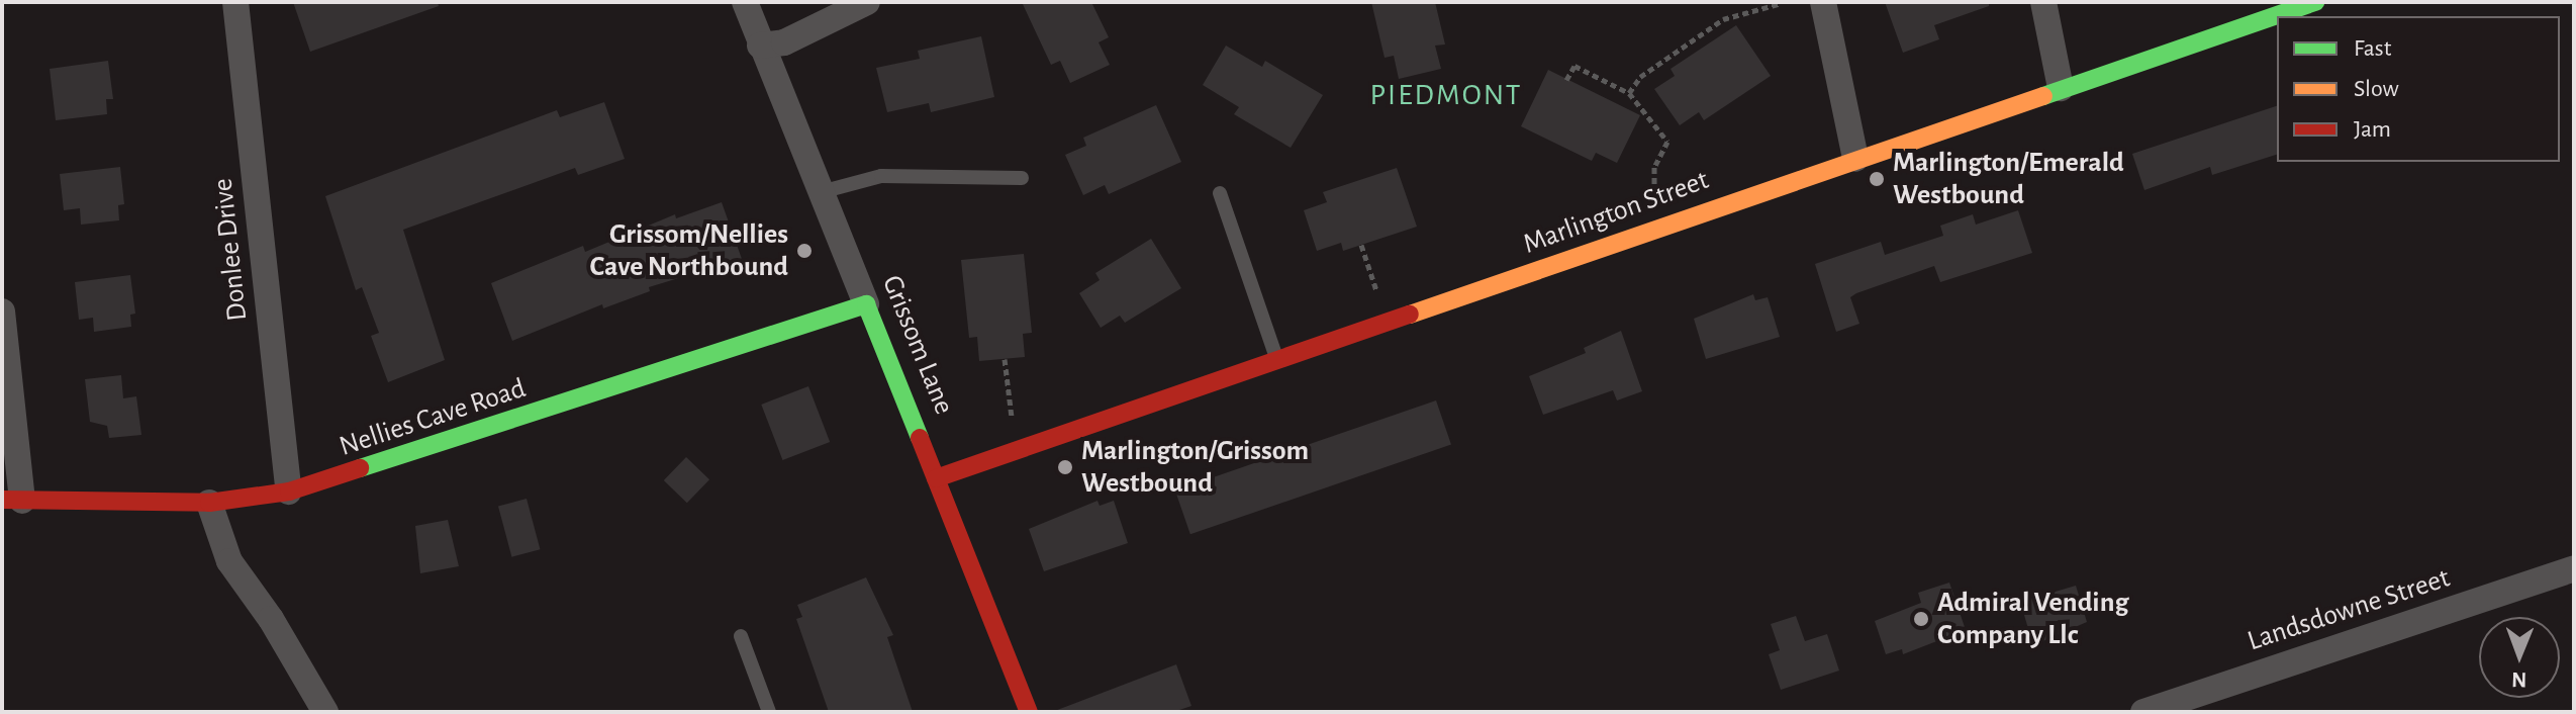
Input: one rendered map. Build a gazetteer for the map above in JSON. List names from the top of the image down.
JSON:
{
  "streets": {
    "street": [
      "Marlington Street",
      "Donlee Drive",
      "Grissom Lane",
      "Nellies Cave Road",
      "Landsdowne Street"
    ]
  },
  "crossings": [
    ["Marlington Street", "Grissom Lane"],
    ["Donlee Drive", "Nellies Cave Road"],
    ["Grissom Lane", "Nellies Cave Road"]
  ],
  "districts": ["PIEDMONT"],
  "places": [
    "Marlington/Emerald Westbound",
    "Grissom/Nellies Cave Northbound",
    "Marlington/Grissom Westbound",
    "Admiral Vending Company Llc"
  ],
  "legend": ["Fast", "Slow", "Jam"],
  "north": "bottom"
}
